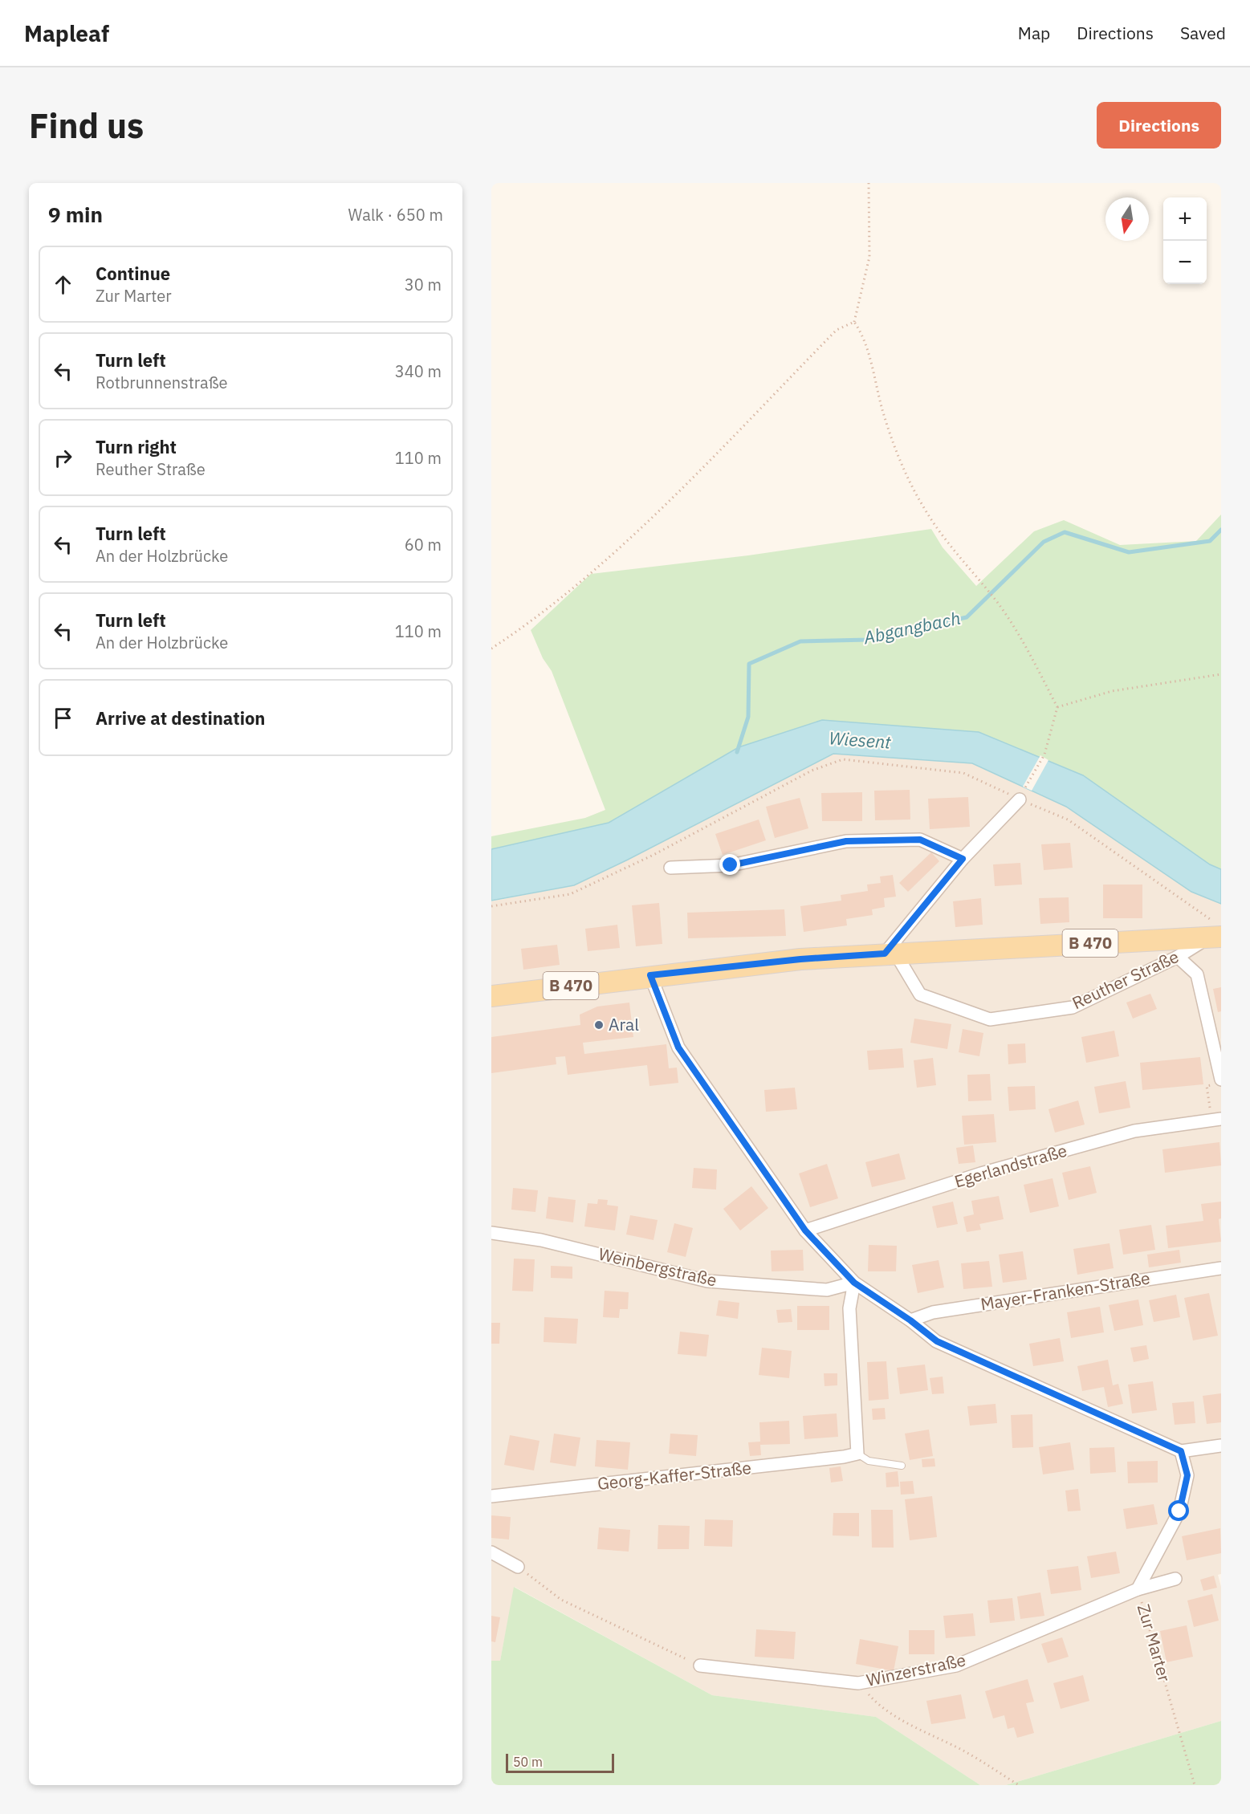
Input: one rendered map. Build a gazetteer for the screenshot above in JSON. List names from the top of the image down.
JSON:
{
  "streets": {
    "main road": ["B 470", "Reuther Straße"],
    "street": [
      "Egerlandstraße",
      "Weinbergstraße",
      "Mayer-Franken-Straße",
      "Georg-Kaffer-Straße",
      "Zur Marter",
      "Winzerstraße"
    ]
  },
  "crossings": [
    ["Zur Marter", "Winzerstraße"]
  ],
  "water": ["Abgangbach", "Wiesent"],
  "places": ["Aral"],
  "scale_bar": "50 m",
  "north": "bottom",
  "page": {
    "header": "Mapleaf",
    "nav": ["Map", "Directions", "Saved"],
    "buttons": "Directions",
    "title": "Find us",
    "heading": ["9 min", "Walk · 650 m"],
    "map_buttons": ["+", "−"],
    "list": [
      ["Continue", "Zur Marter", "30 m"],
      ["Turn left", "Rotbrunnenstraße", "340 m"],
      ["Turn right", "Reuther Straße", "110 m"],
      ["Turn left", "An der Holzbrücke", "60 m"],
      ["Turn left", "An der Holzbrücke", "110 m"],
      "Arrive at destination"
    ],
    "scale": "50 m"
  }
}
